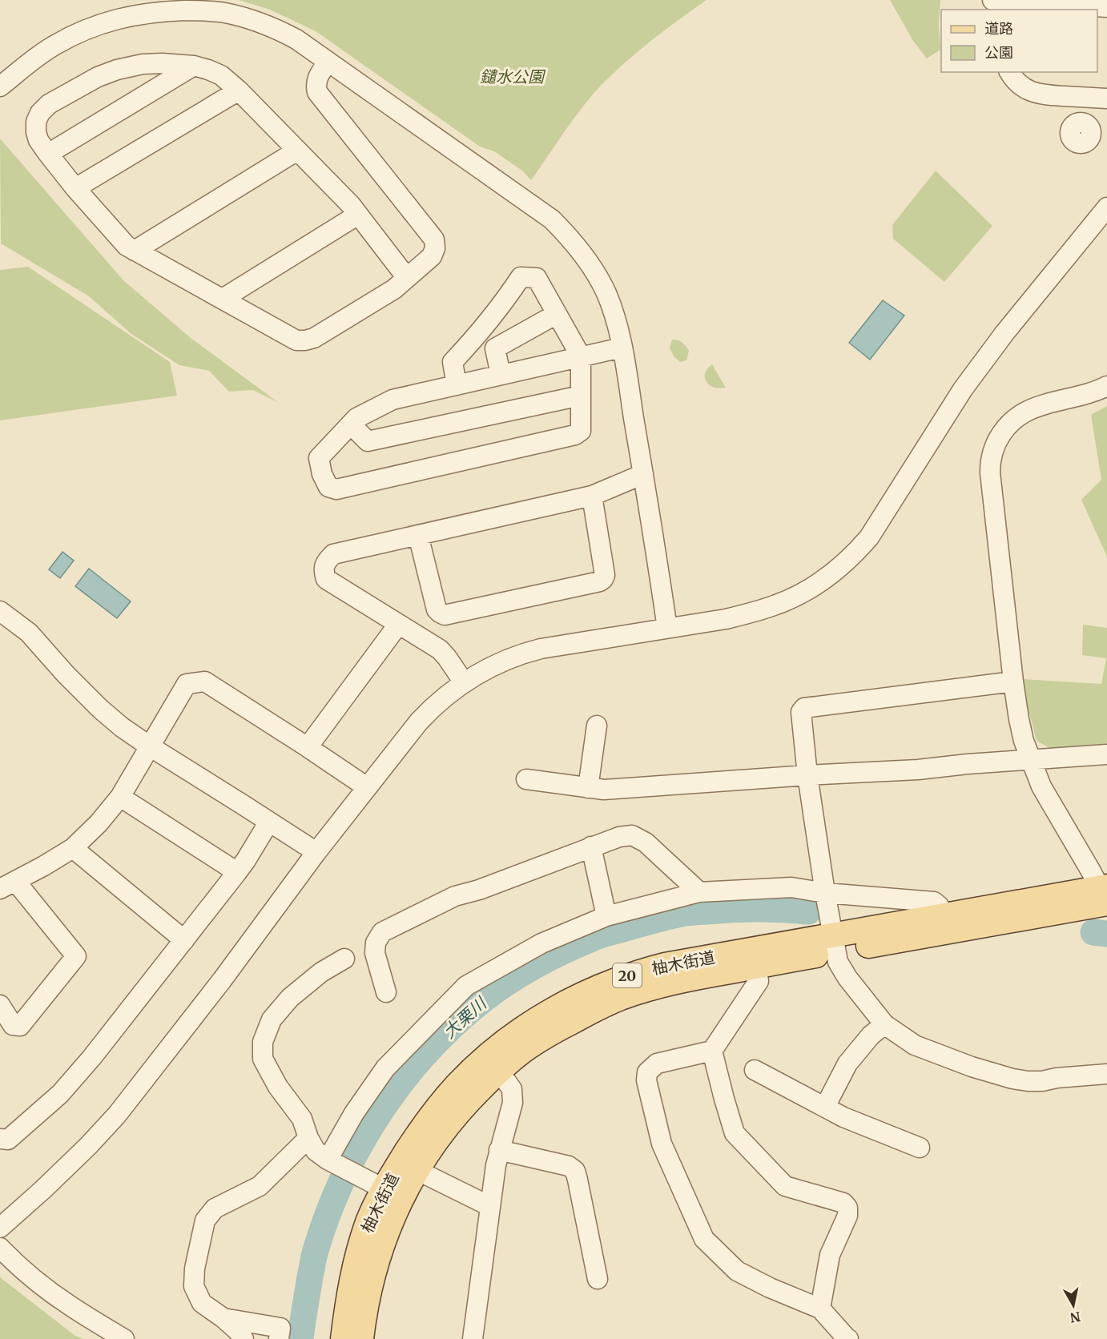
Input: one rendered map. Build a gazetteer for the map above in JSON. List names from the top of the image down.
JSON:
{
  "streets": {
    "main road": ["柚木街道", "20"]
  },
  "water": ["大栗川"],
  "parks": ["鑓水公園"],
  "legend": ["道路", "公園"],
  "north": "bottom"
}
